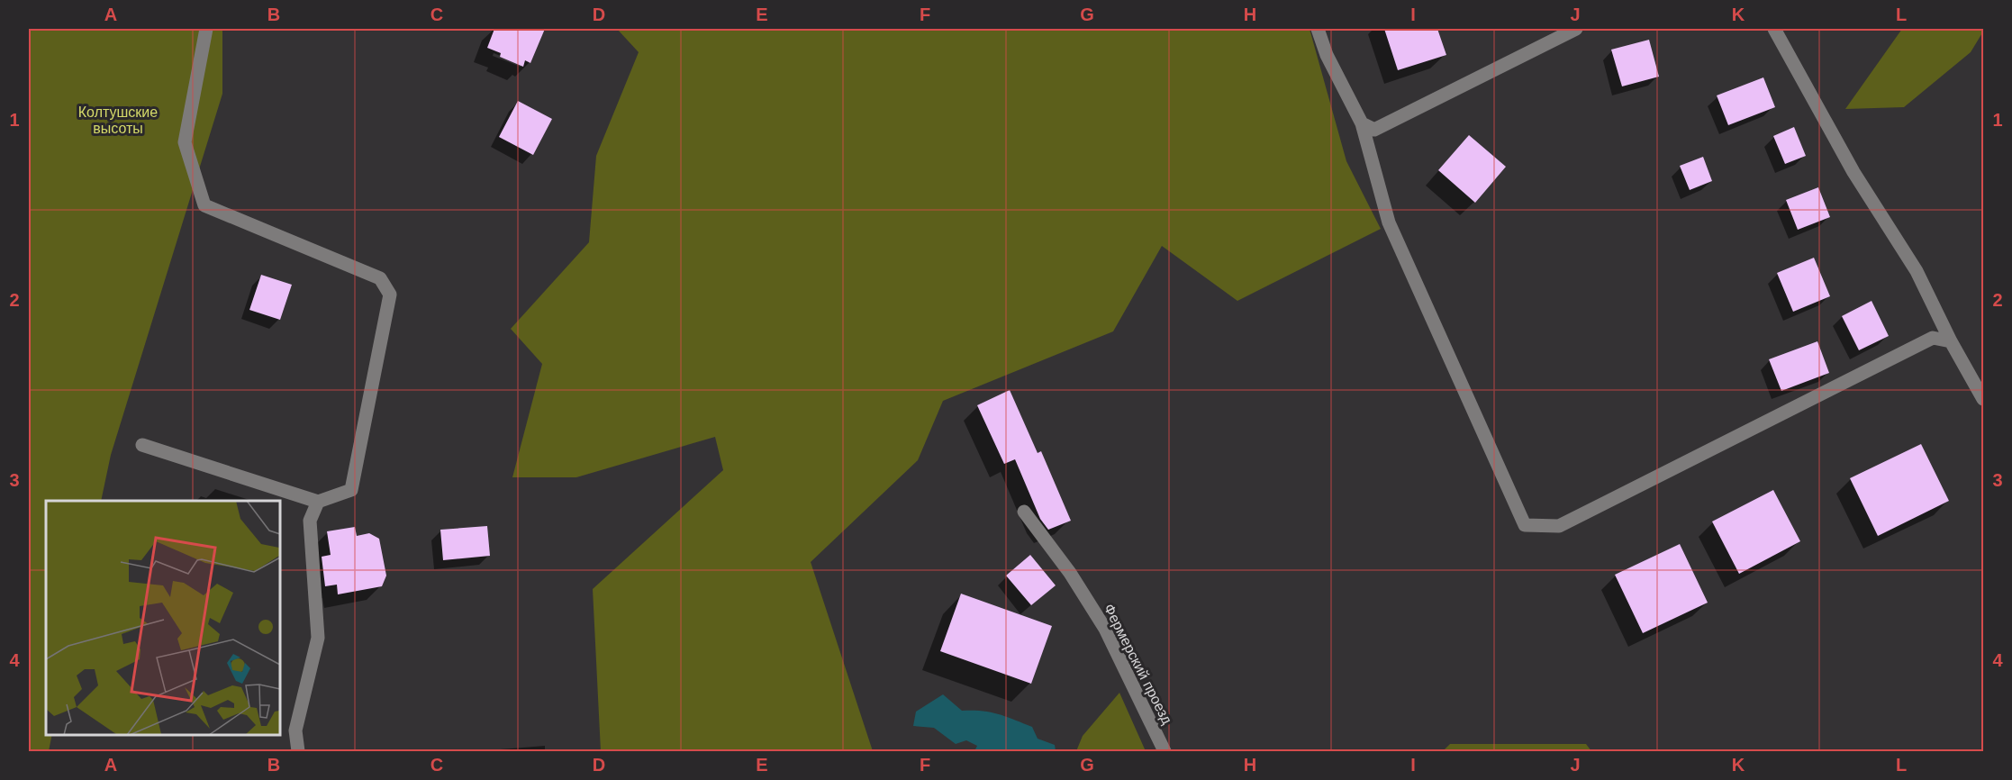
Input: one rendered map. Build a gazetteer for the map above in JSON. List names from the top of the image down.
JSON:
{
  "streets": {
    "street": ["Фермерский проезд"]
  },
  "parks": ["Колтушские высоты"],
  "grid": {
    "columns": [
      "A",
      "B",
      "C",
      "D",
      "E",
      "F",
      "G",
      "H",
      "I",
      "J",
      "K",
      "L"
    ],
    "rows": [
      "1",
      "2",
      "3",
      "4"
    ]
  }
}
